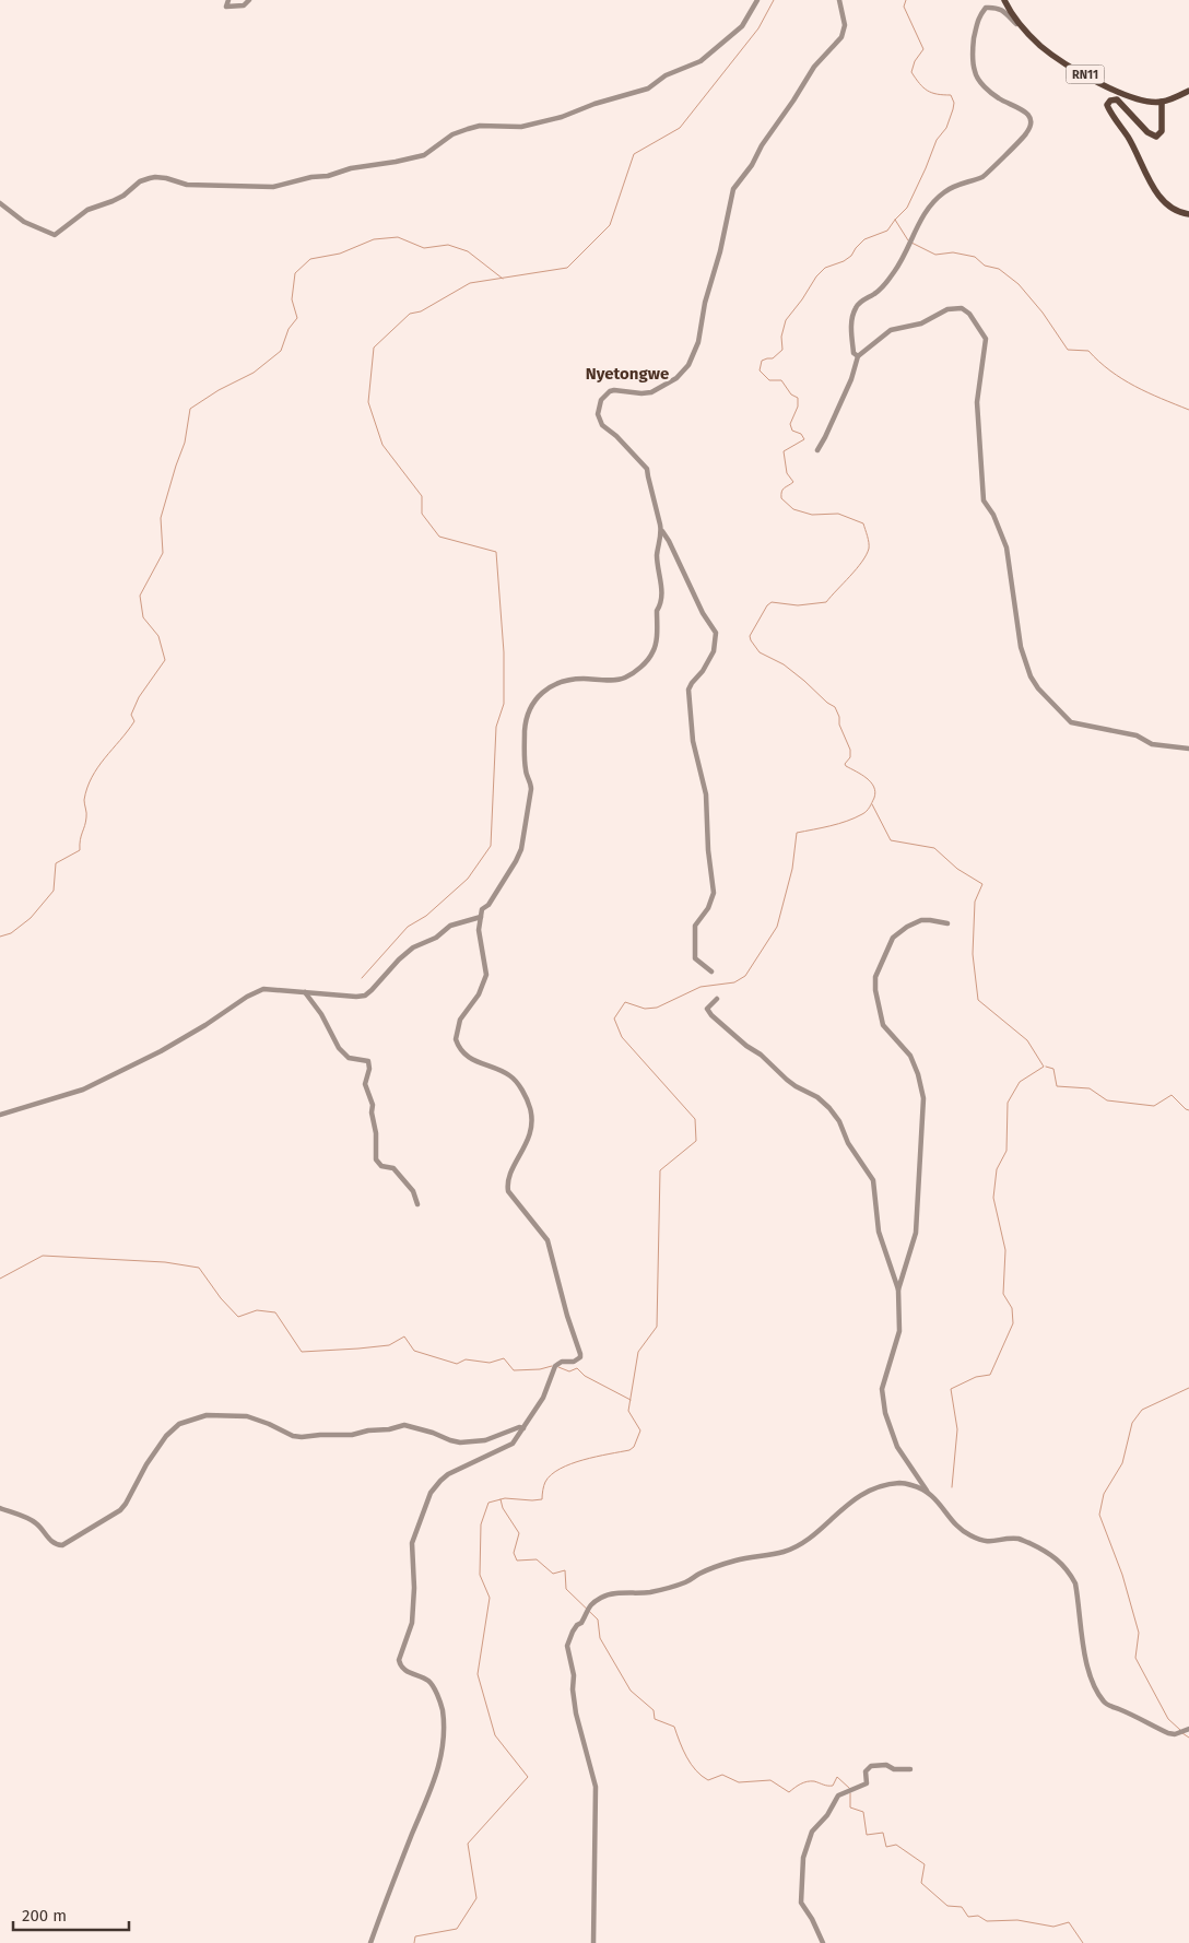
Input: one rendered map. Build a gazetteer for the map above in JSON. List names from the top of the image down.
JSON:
{
  "streets": {
    "main road": ["RN11"]
  },
  "districts": ["Nyetongwe"],
  "scale_bar": "200 m"
}
